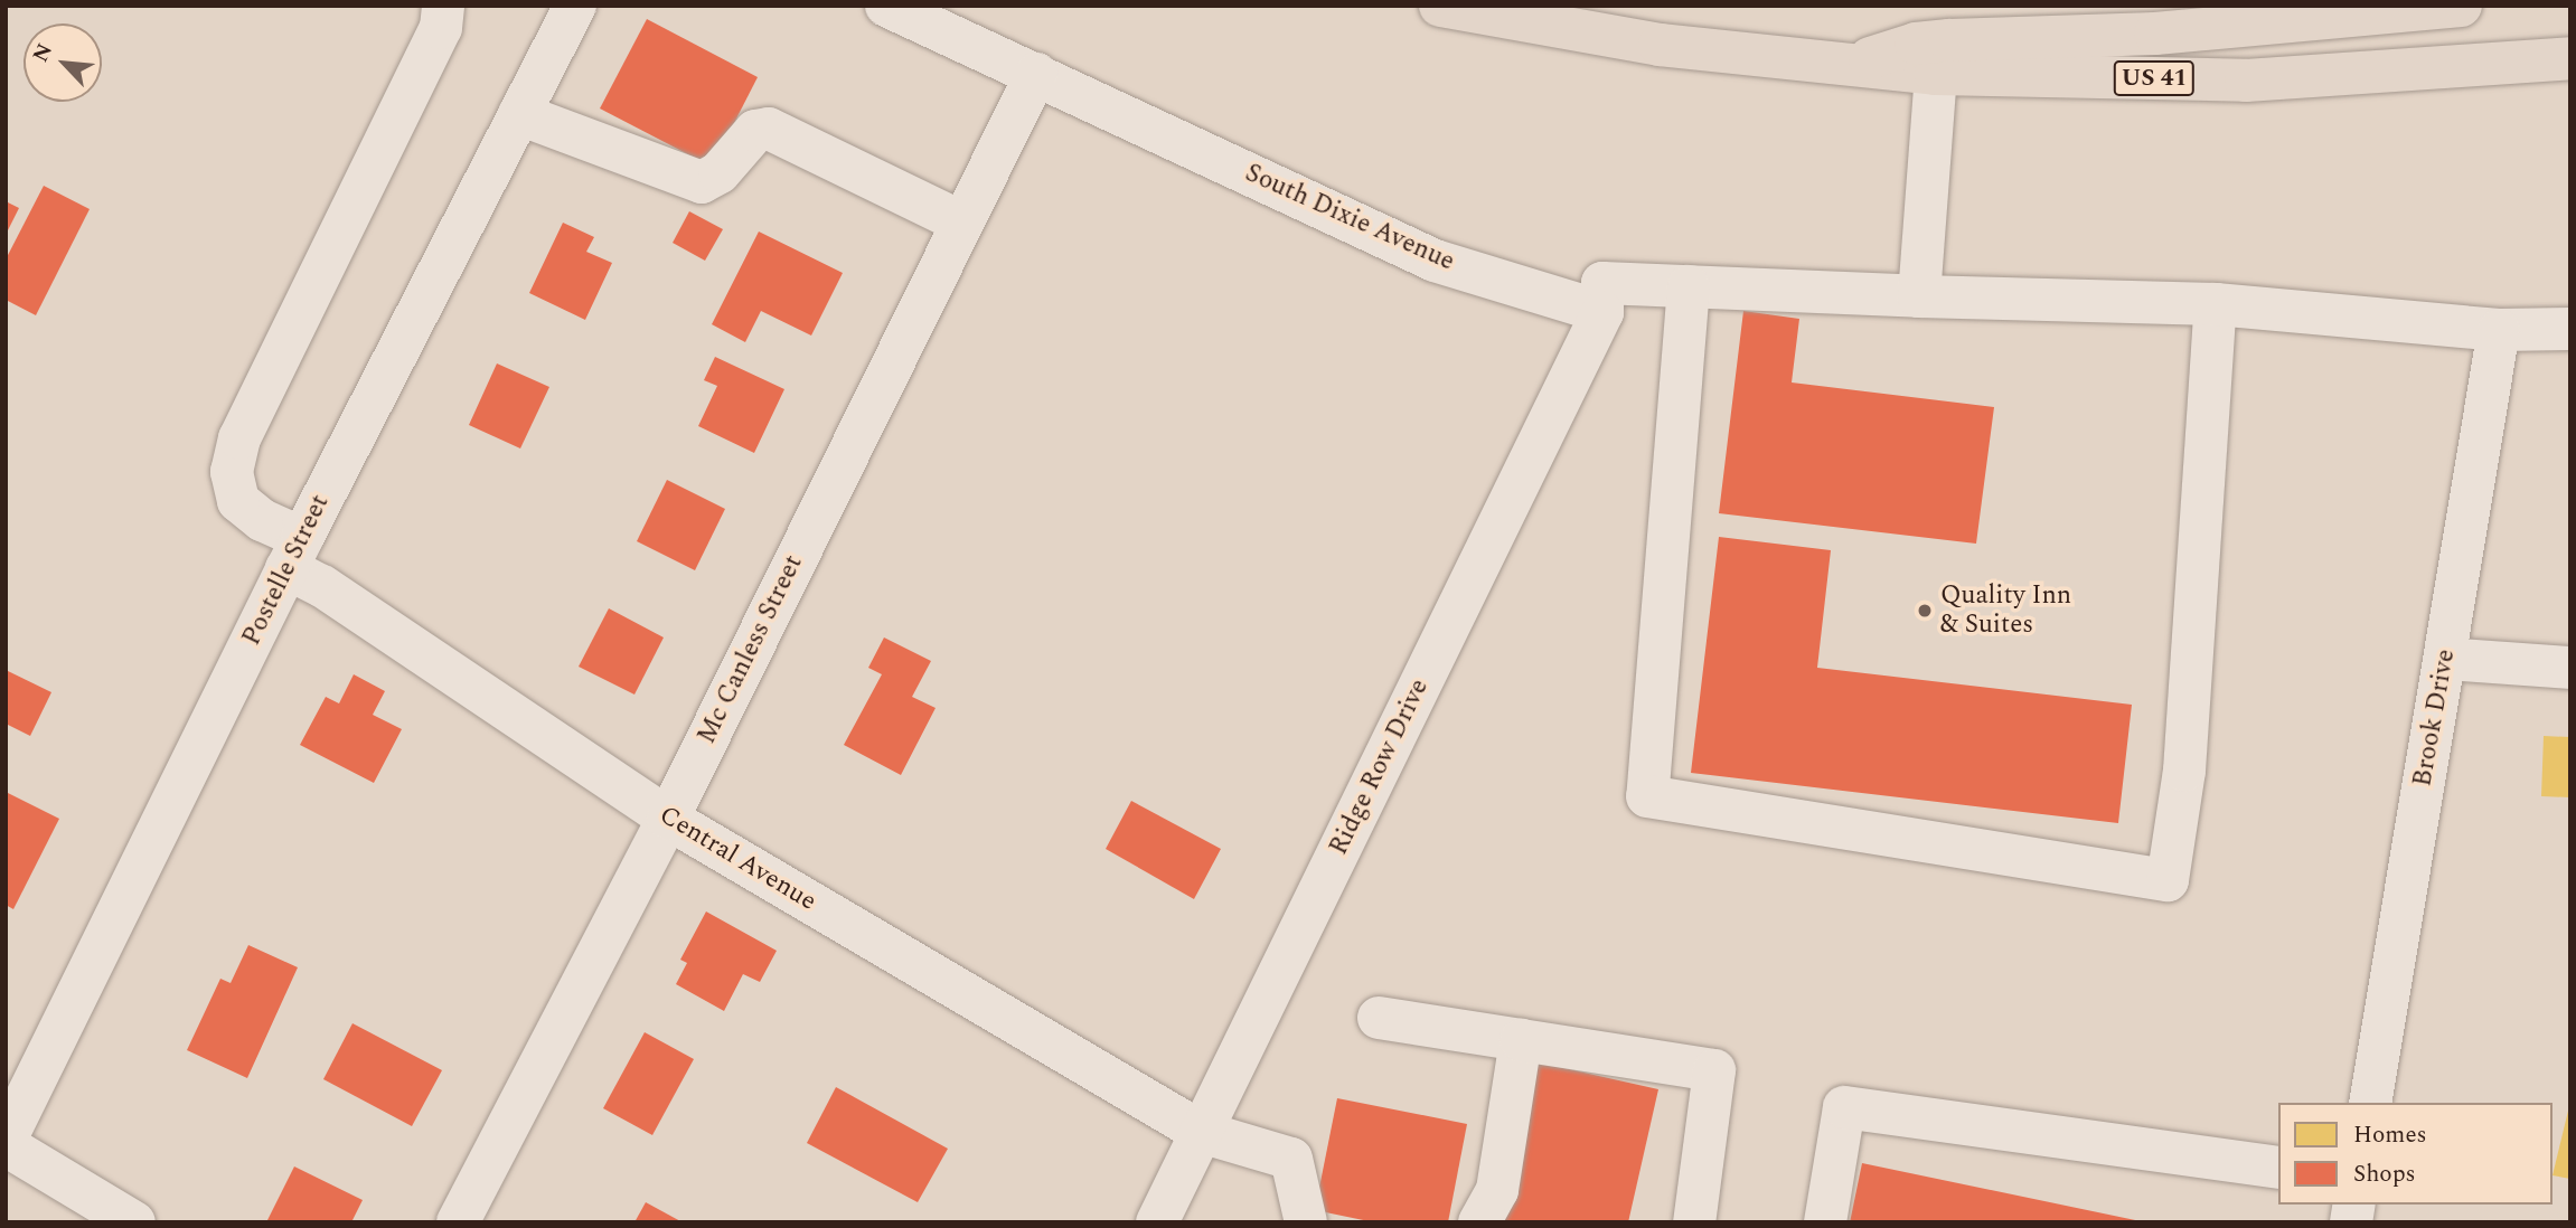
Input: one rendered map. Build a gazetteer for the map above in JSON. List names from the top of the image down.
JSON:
{
  "streets": {
    "main road": ["US 41"],
    "street": [
      "South Dixie Avenue",
      "Postelle Street",
      "Mc Canless Street",
      "Brook Drive",
      "Ridge Row Drive",
      "Central Avenue"
    ]
  },
  "crossings": [
    ["South Dixie Avenue", "Mc Canless Street"],
    ["South Dixie Avenue", "Ridge Row Drive"],
    ["Postelle Street", "Central Avenue"],
    ["Mc Canless Street", "Central Avenue"],
    ["Ridge Row Drive", "Central Avenue"]
  ],
  "places": ["Quality Inn & Suites"],
  "legend": ["Homes", "Shops"],
  "north": "top left"
}
